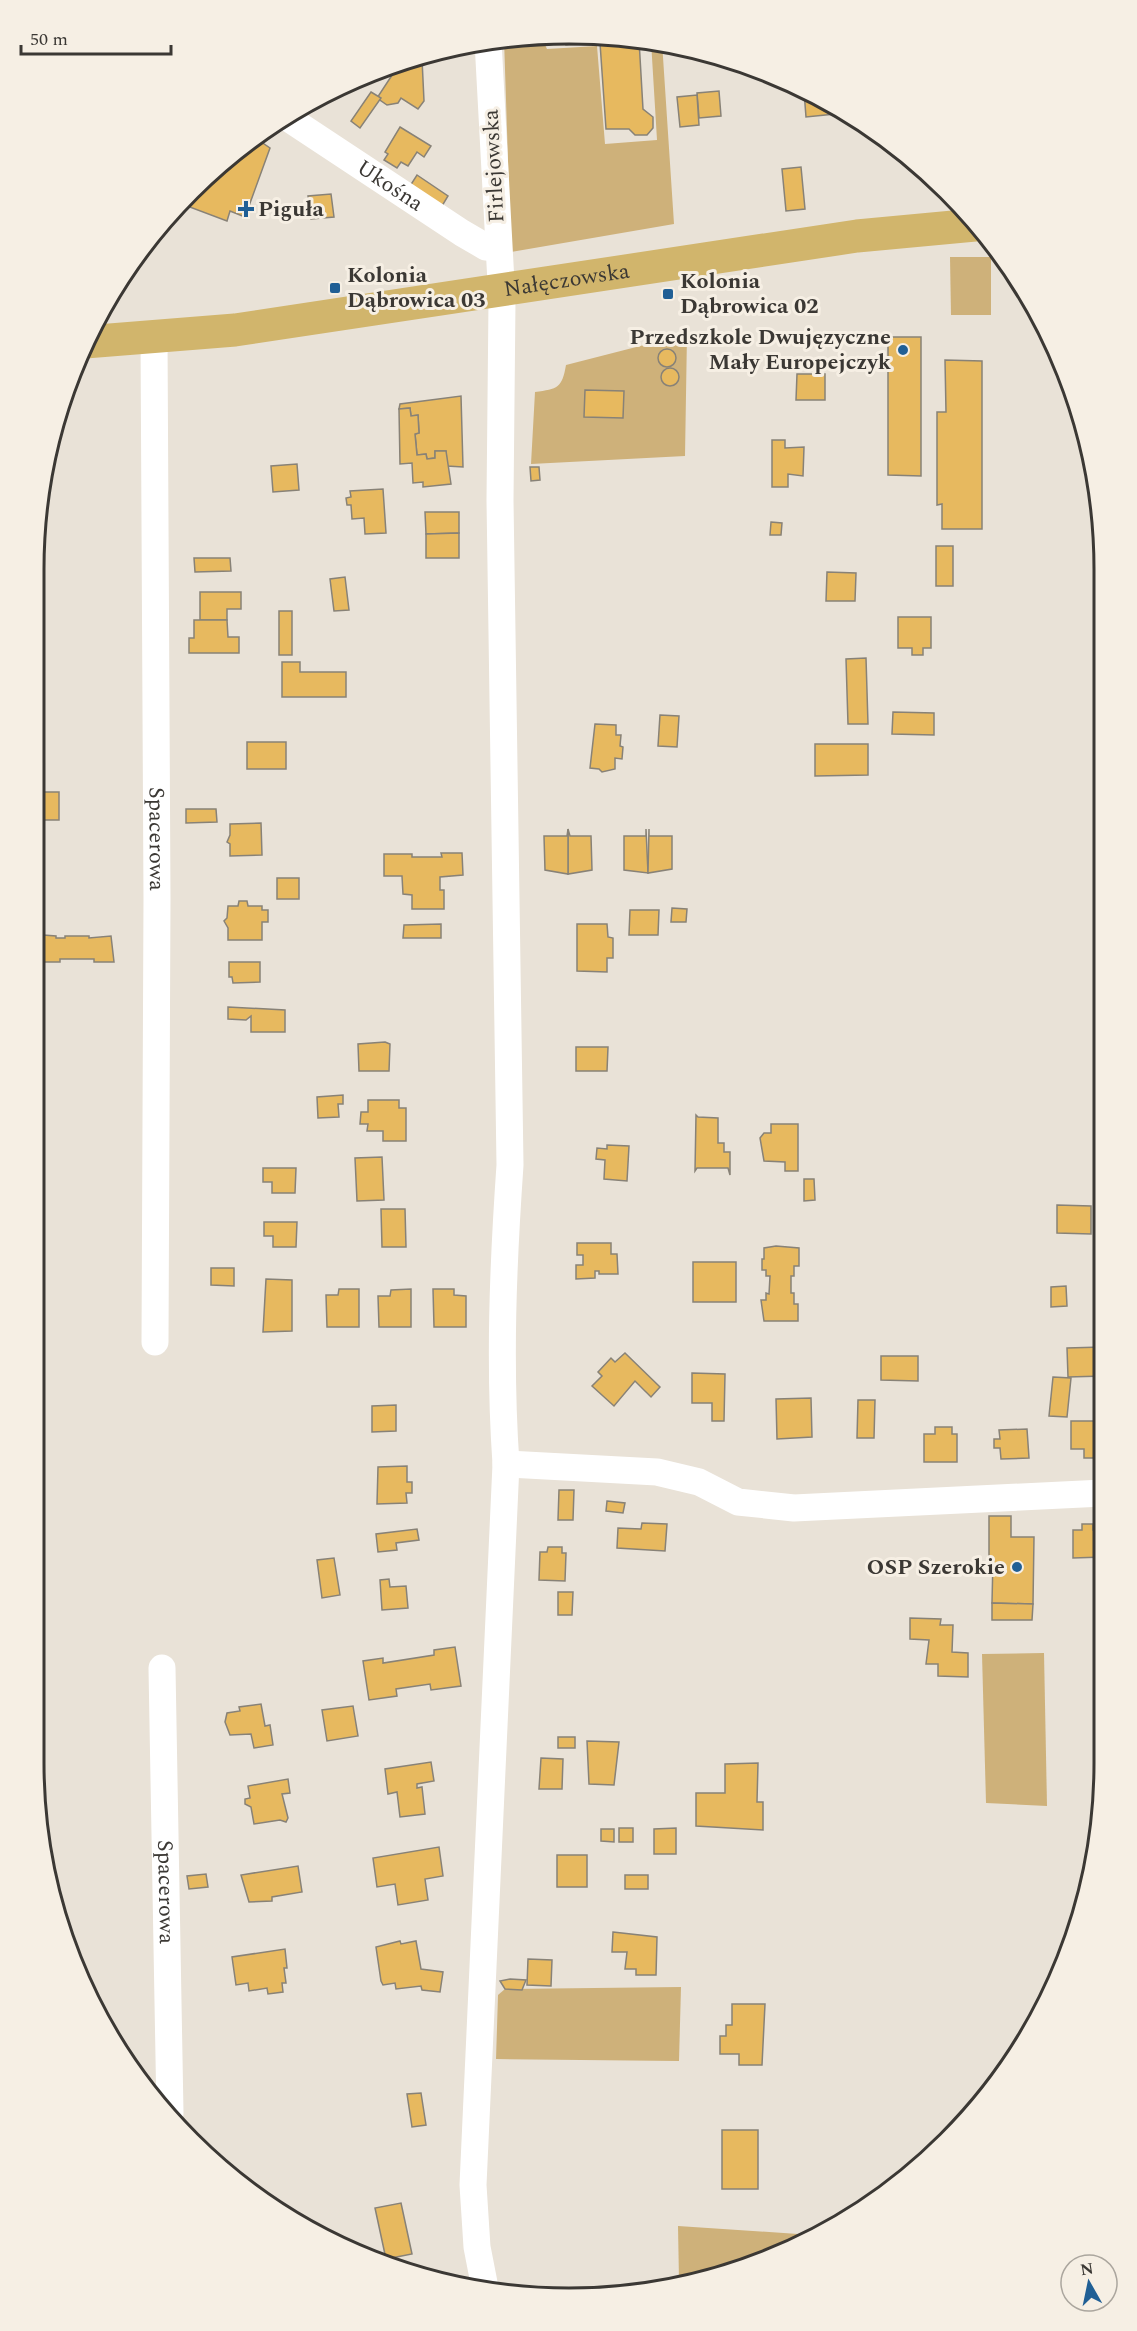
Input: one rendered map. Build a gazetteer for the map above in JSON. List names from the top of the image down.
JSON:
{
  "streets": {
    "main road": ["Nałęczowska"],
    "street": ["Firlejowska", "Ukośna", "Spacerowa"]
  },
  "crossings": [
    ["Firlejowska", "Ukośna"],
    ["Firlejowska", "Nałęczowska"],
    ["Nałęczowska", "Spacerowa"]
  ],
  "places": {
    "health": ["Piguła"],
    "transit": ["Kolonia Dąbrowica 03", "Kolonia Dąbrowica 02"],
    "other": ["Przedszkole Dwujęzyczne Mały Europejczyk", "OSP Szerokie"]
  },
  "scale_bar": "50 m",
  "north": "top"
}
